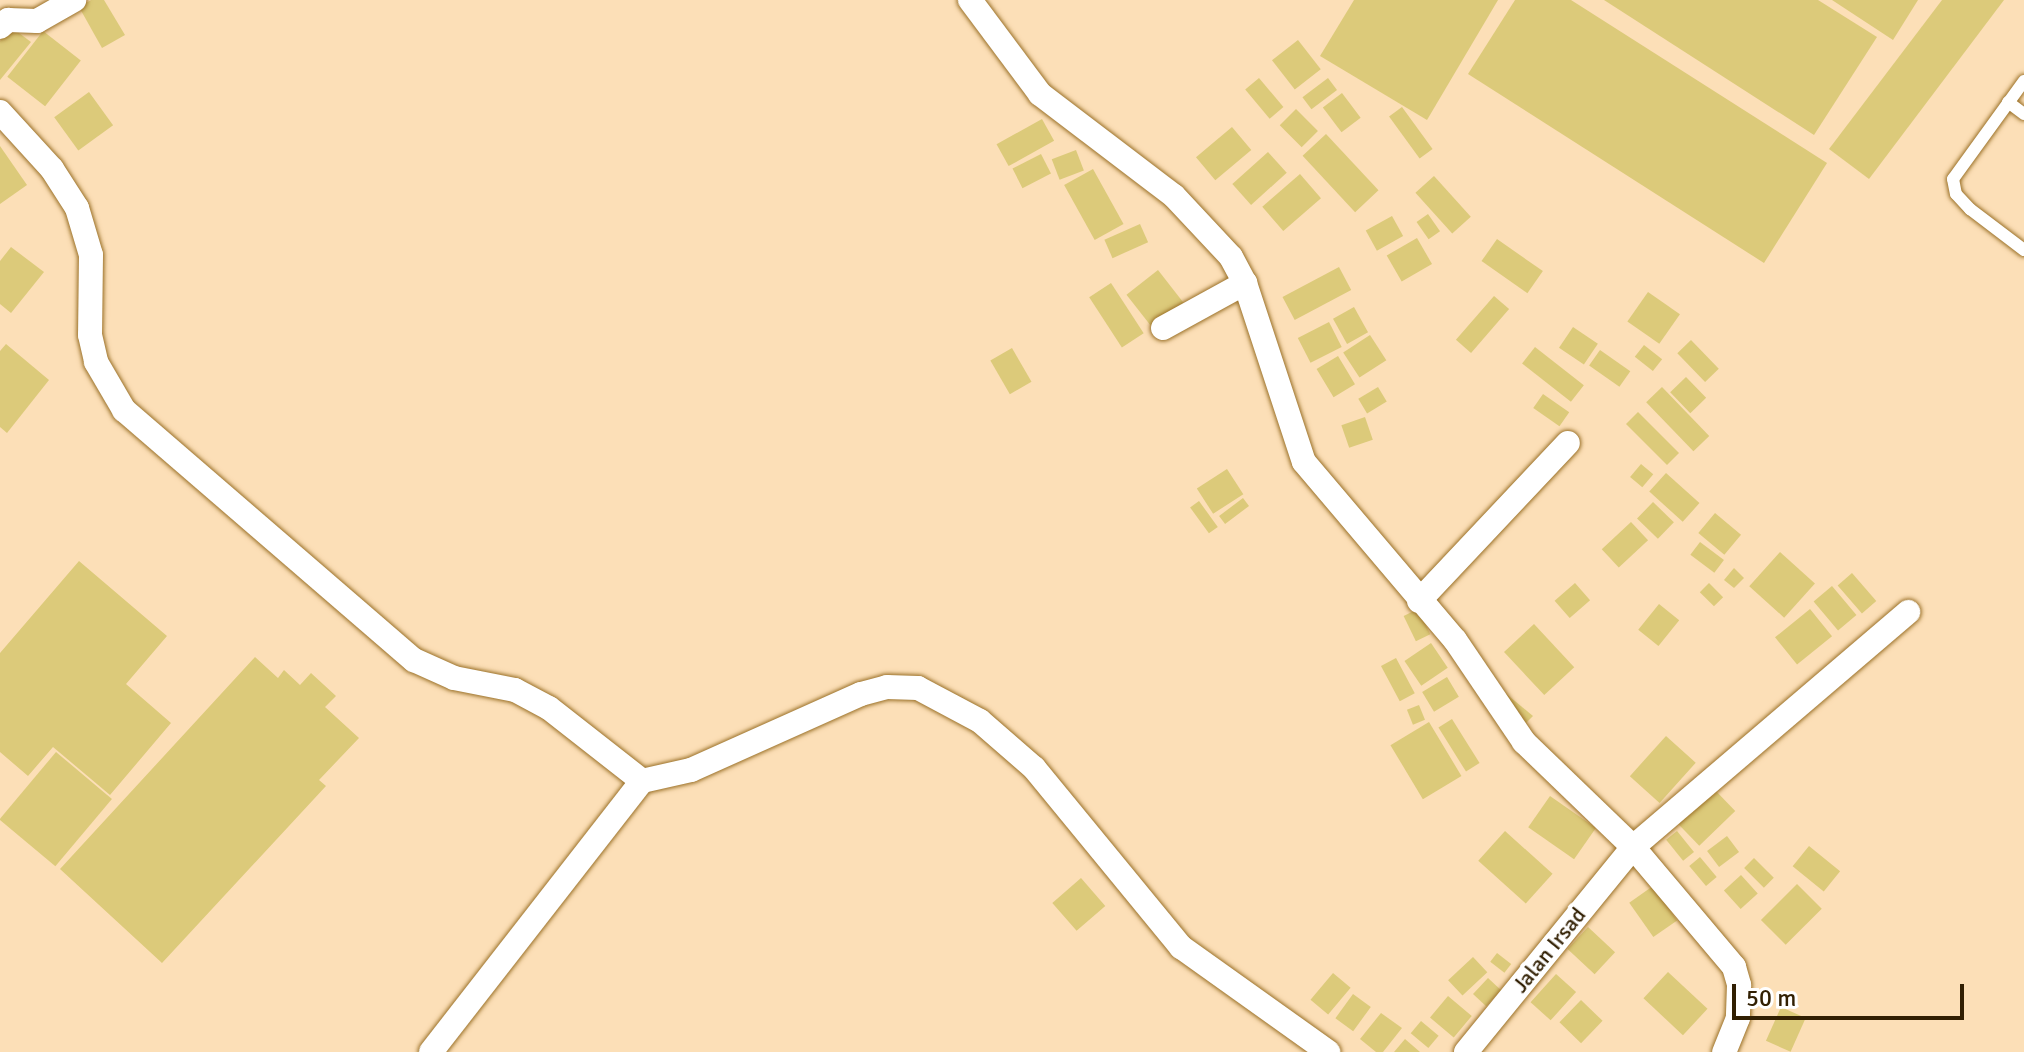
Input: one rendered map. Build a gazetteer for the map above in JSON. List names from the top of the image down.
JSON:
{
  "streets": {
    "street": ["Jalan Irsad"]
  },
  "scale_bar": "50 m"
}
